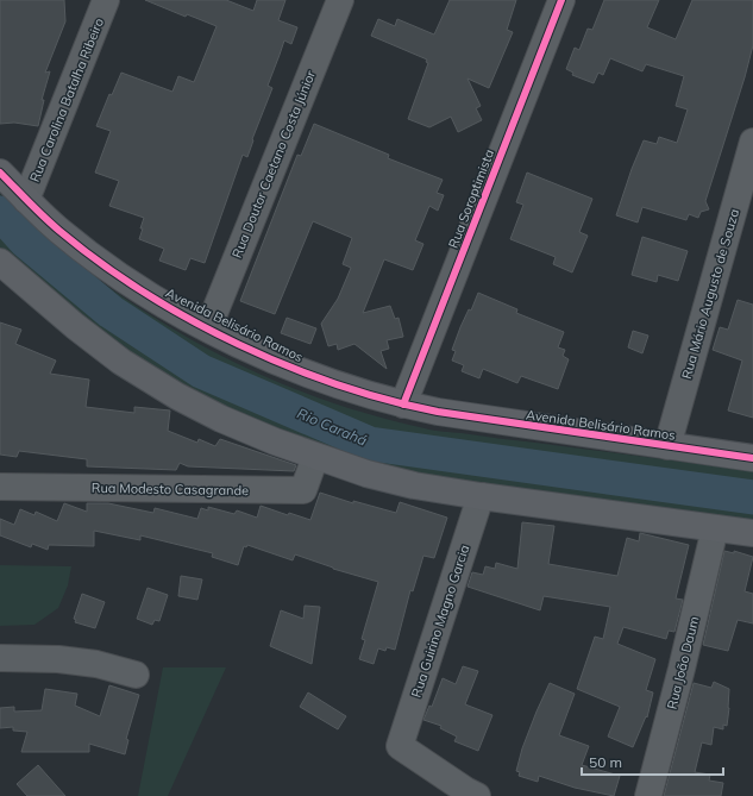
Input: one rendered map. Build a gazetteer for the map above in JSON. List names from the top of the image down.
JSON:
{
  "streets": {
    "main road": ["Avenida Belisário Ramos"],
    "street": [
      "Rua Carolina Batalha Ribeiro",
      "Rua Doutor Caetano Costa Júnior",
      "Rua Soroptimista",
      "Rua Mário Augusto de Souza",
      "Rua Modesto Casagrande",
      "Rua Guirino Magno Garcia",
      "Rua João Daum"
    ]
  },
  "crossings": [
    ["Rua Carolina Batalha Ribeiro", "Avenida Belisário Ramos"],
    ["Rua Doutor Caetano Costa Júnior", "Avenida Belisário Ramos"],
    ["Rua Soroptimista", "Avenida Belisário Ramos"],
    ["Rua Mário Augusto de Souza", "Avenida Belisário Ramos"]
  ],
  "water": ["Rio Carahá"],
  "scale_bar": "50 m"
}
